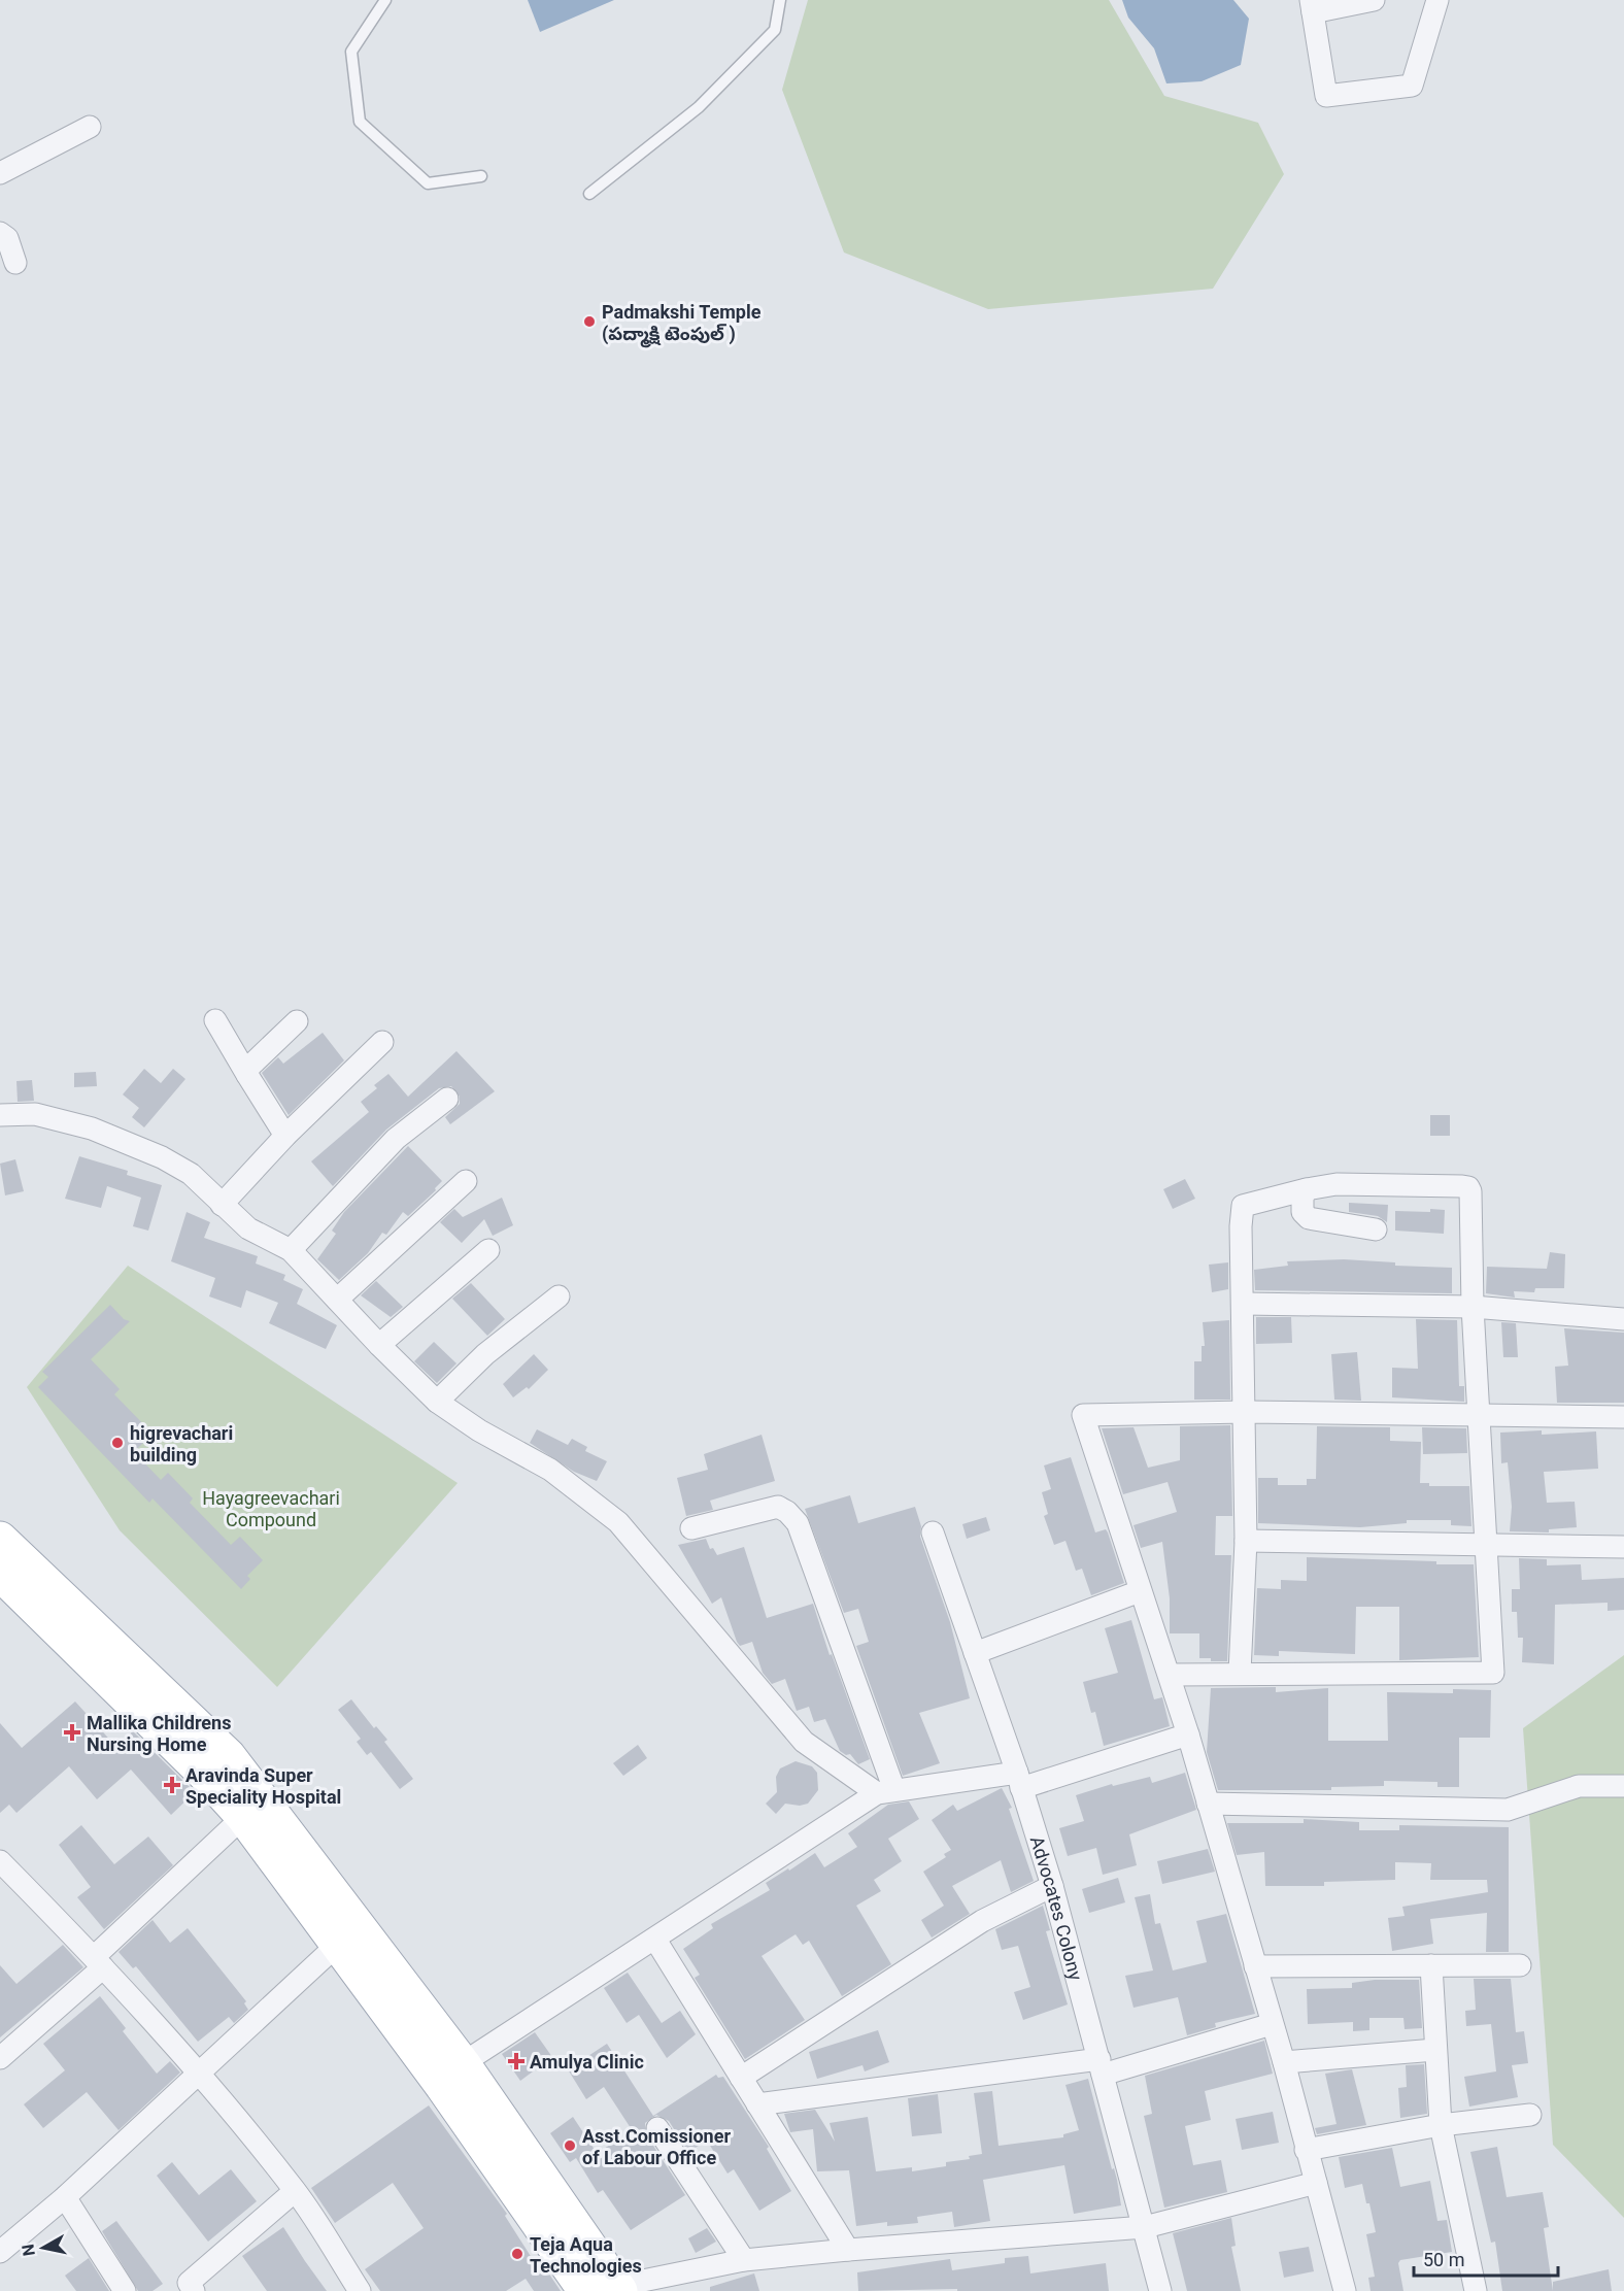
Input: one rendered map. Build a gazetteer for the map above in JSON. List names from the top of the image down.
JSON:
{
  "streets": {
    "street": ["Advocates Colony"]
  },
  "parks": ["Hayagreevachari Compound"],
  "places": {
    "other": [
      "Padmakshi Temple (పద్మాక్షి టెంపుల్ )",
      "higrevachari building",
      "Asst.Comissioner of Labour Office",
      "Teja Aqua Technologies"
    ],
    "health": ["Mallika Childrens Nursing Home", "Aravinda Super Speciality Hospital", "Amulya Clinic"]
  },
  "scale_bar": "50 m",
  "north": "left"
}
